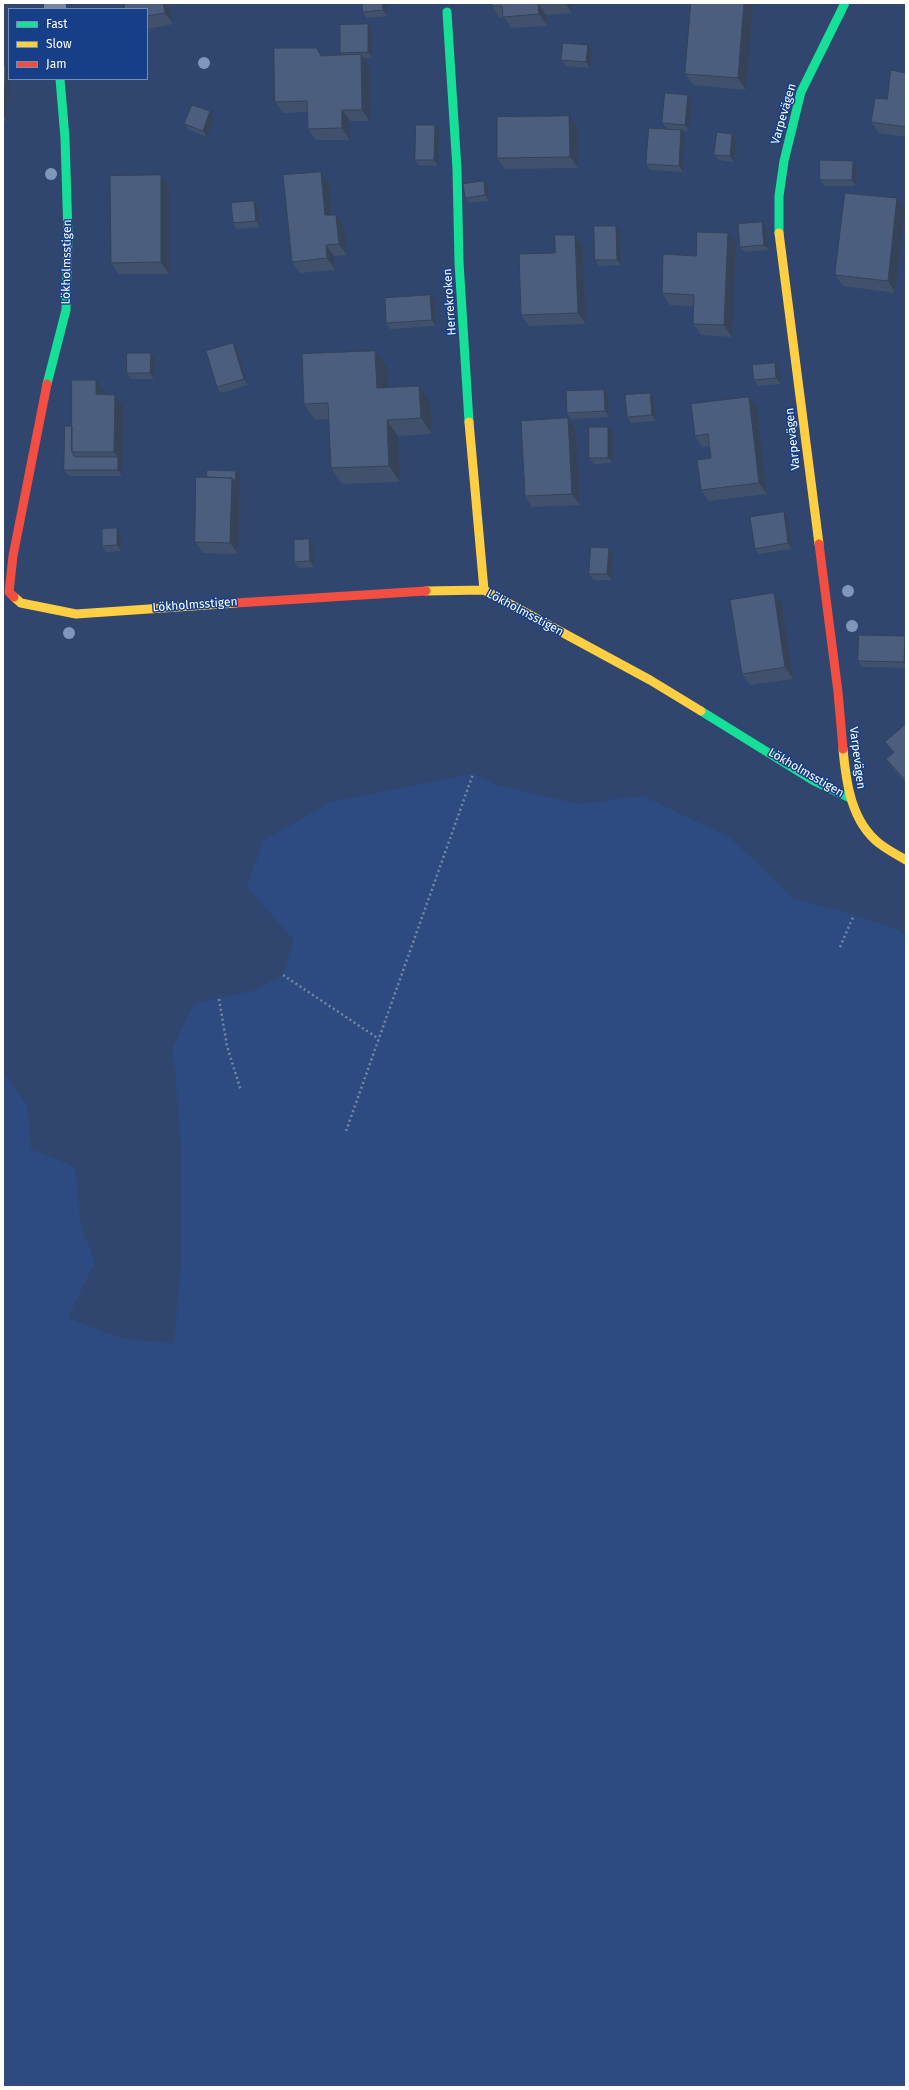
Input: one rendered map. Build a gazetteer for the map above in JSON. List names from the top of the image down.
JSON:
{
  "streets": {
    "street": ["Varpevägen", "Lökholmsstigen", "Herrekroken"]
  },
  "crossings": [
    ["Varpevägen", "Lökholmsstigen"],
    ["Lökholmsstigen", "Herrekroken"]
  ],
  "legend": ["Fast", "Slow", "Jam"]
}
